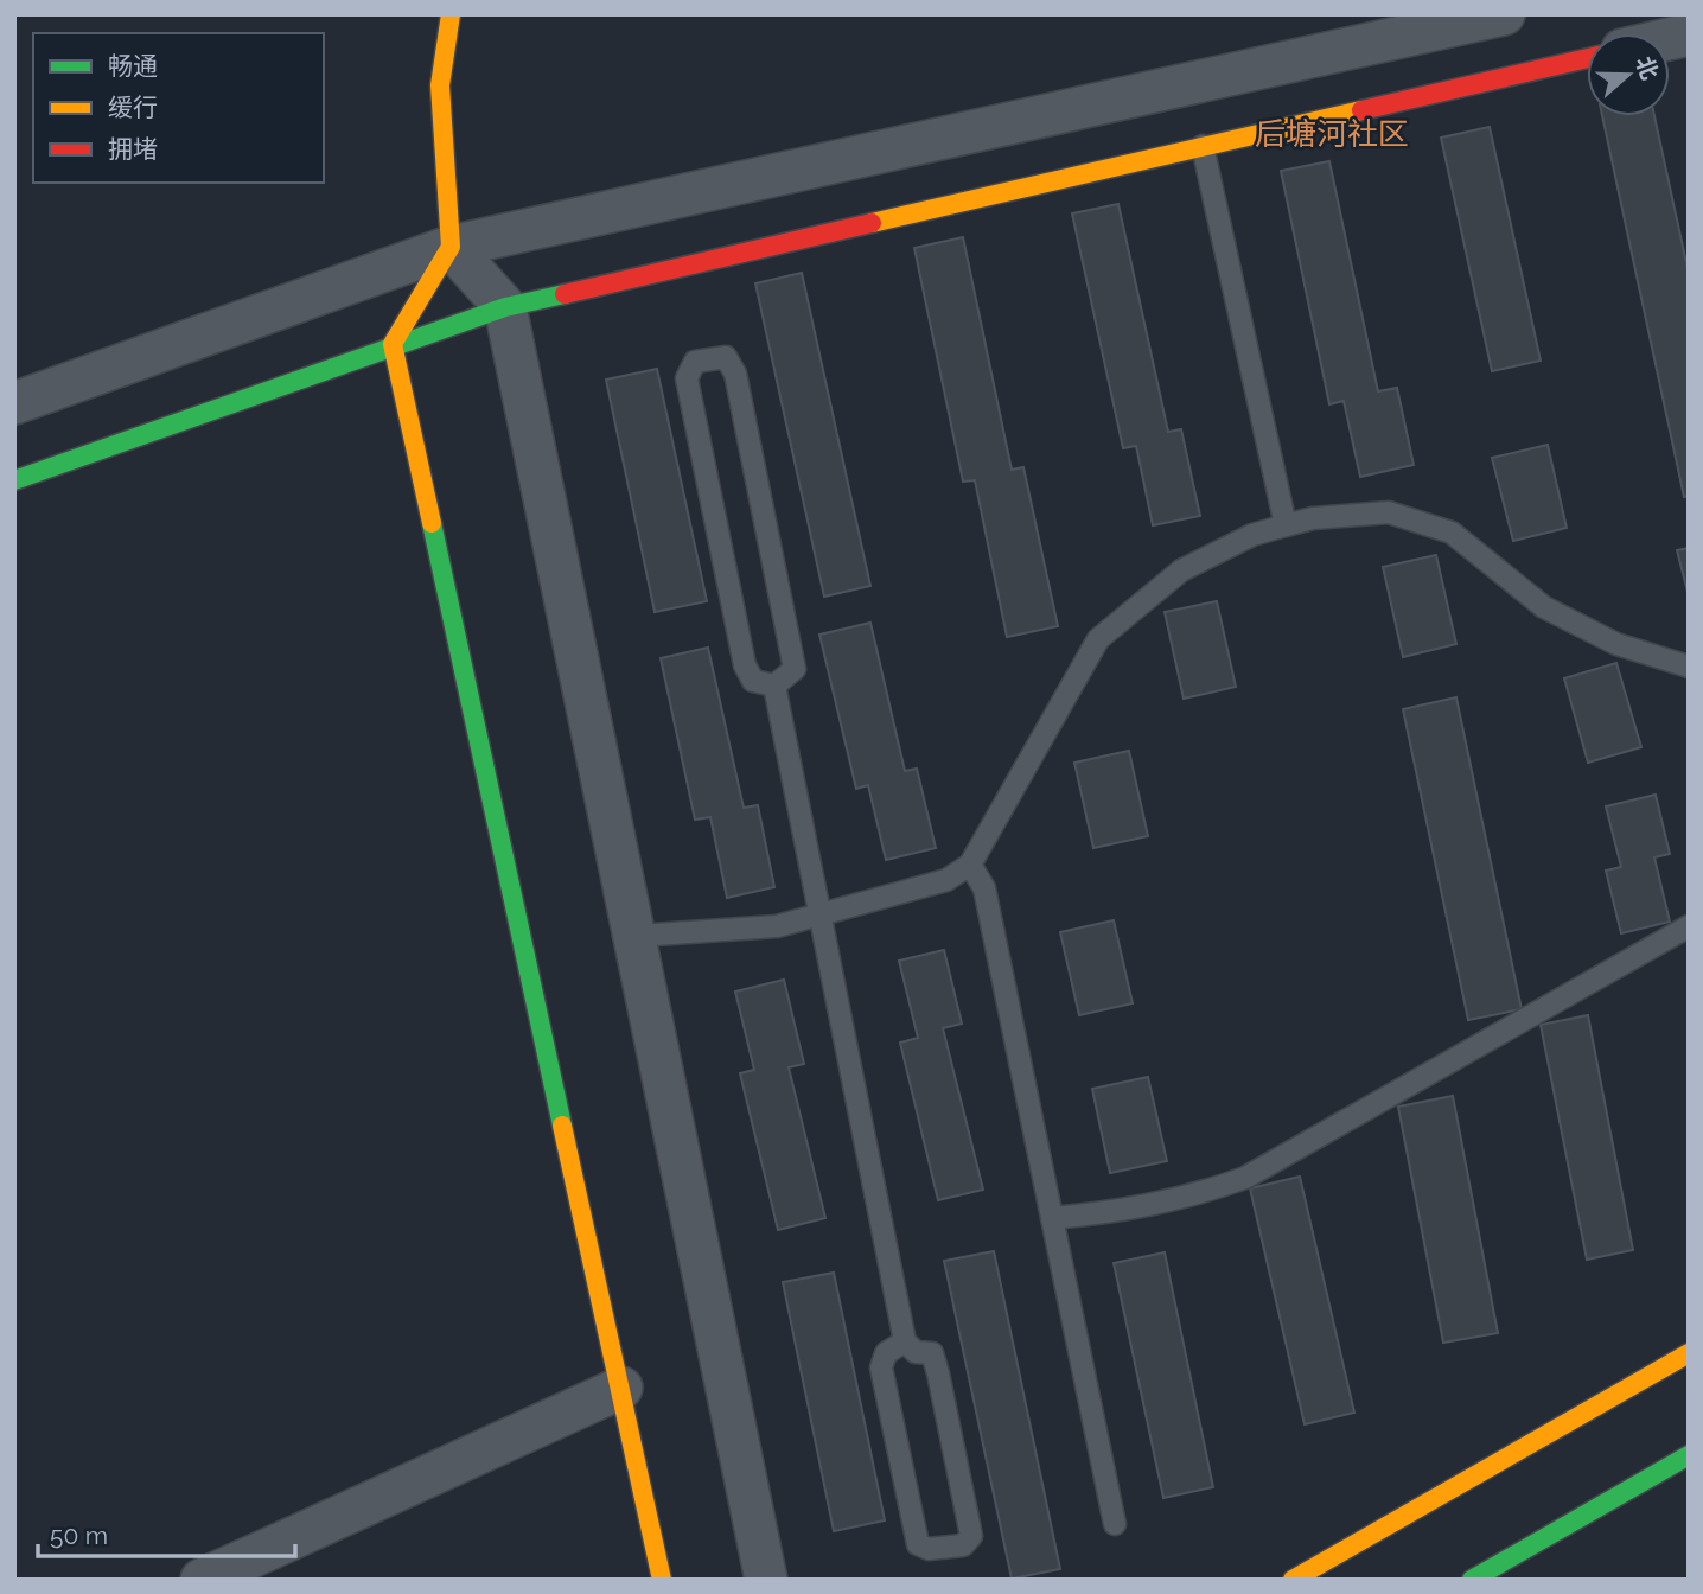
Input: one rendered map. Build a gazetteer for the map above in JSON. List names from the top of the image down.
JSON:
{
  "districts": ["后塘河社区"],
  "legend": ["畅通", "缓行", "拥堵"],
  "scale_bar": "50 m",
  "north": "right"
}
